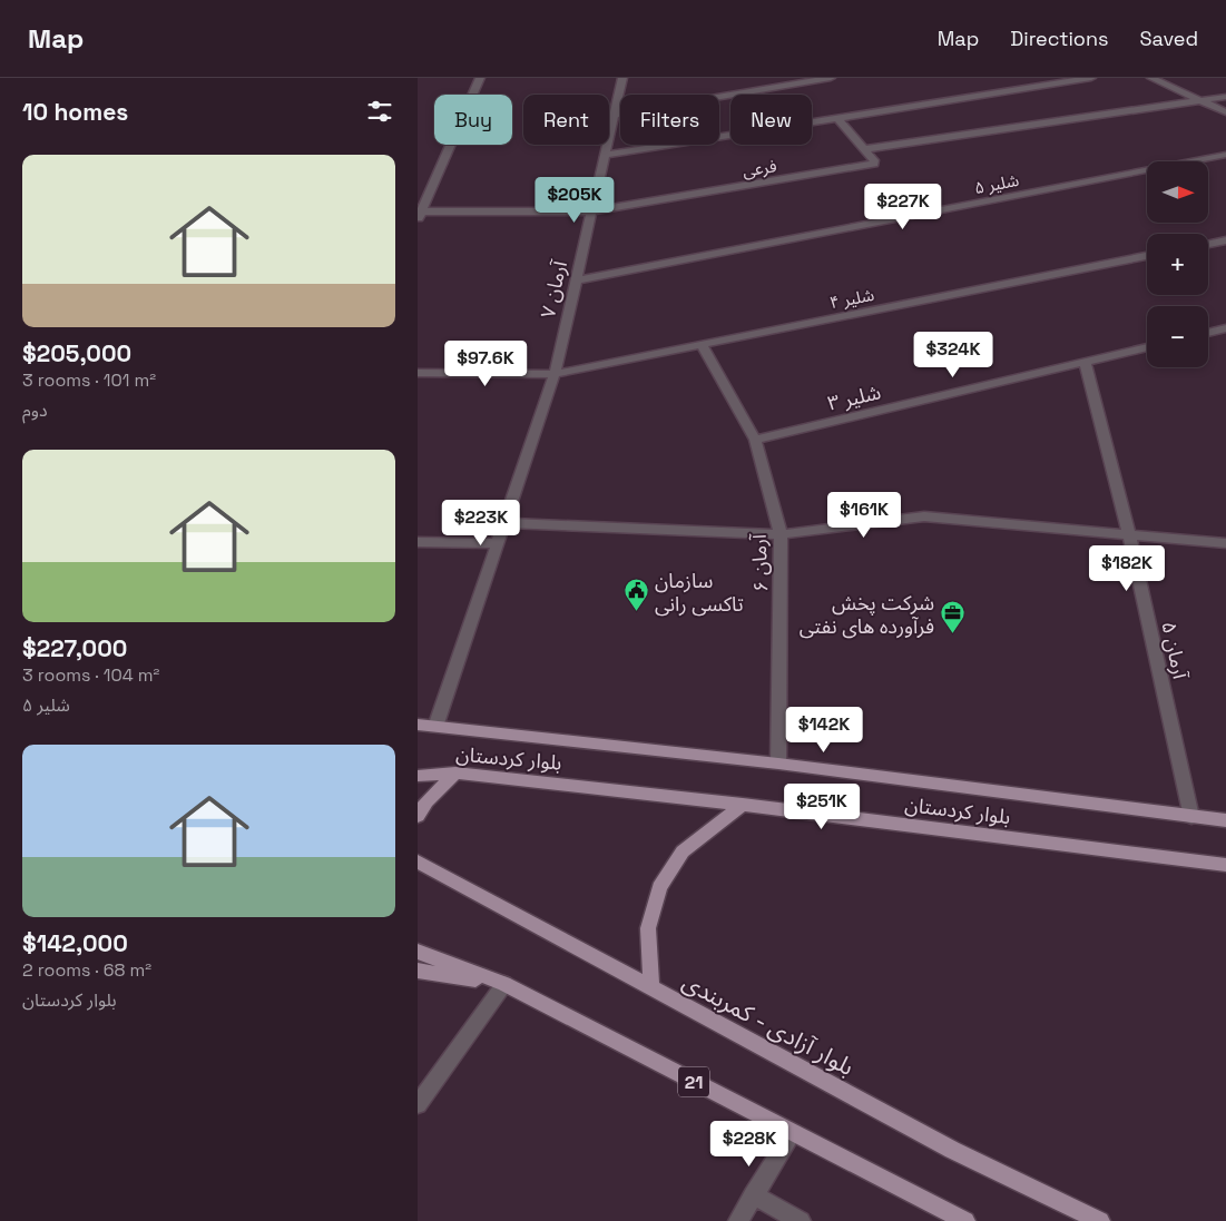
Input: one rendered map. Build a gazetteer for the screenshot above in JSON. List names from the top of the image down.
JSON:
{
  "streets": {
    "main road": ["بلوار کردستان", "بلوار آزادی - کمربندی", "21"],
    "street": [
      "فرعی",
      "شلیر ۵",
      "آرمان ۷",
      "شلیر ۴",
      "شلیر ۳",
      "آرمان ۶",
      "آرمان ۵"
    ]
  },
  "crossings": [
    ["فرعی", "آرمان ۷"],
    ["شلیر ۵", "آرمان ۷"],
    ["آرمان ۷", "شلیر ۴"],
    ["آرمان ۷", "بلوار کردستان"],
    ["شلیر ۴", "آرمان ۶"],
    ["شلیر ۳", "آرمان ۶"],
    ["شلیر ۳", "آرمان ۵"],
    ["آرمان ۶", "بلوار کردستان"],
    ["آرمان ۵", "بلوار کردستان"]
  ],
  "places": {
    "public building": ["سازمان تاکسی رانی"],
    "office": ["شرکت پخش فرآورده های نفتی"]
  },
  "north": "right",
  "page": {
    "header": "Map",
    "nav": ["Map", "Directions", "Saved"],
    "heading": "10 homes",
    "chip": [
      "Buy",
      "Rent",
      "Filters",
      "New"
    ],
    "list": [
      {
        "name": "$205,000",
        "note": "3 rooms · 101 m² · دوم"
      },
      {
        "name": "$227,000",
        "note": "3 rooms · 104 m² · شلیر ۵"
      },
      {
        "name": "$142,000",
        "note": "2 rooms · 68 m² · بلوار کردستان"
      }
    ],
    "map_buttons": ["+", "−"],
    "price": [
      "$205K",
      "$227K",
      "$324K",
      "$97.6K",
      "$161K",
      "$223K",
      "$182K",
      "$142K",
      "$251K",
      "$228K"
    ]
  }
}
